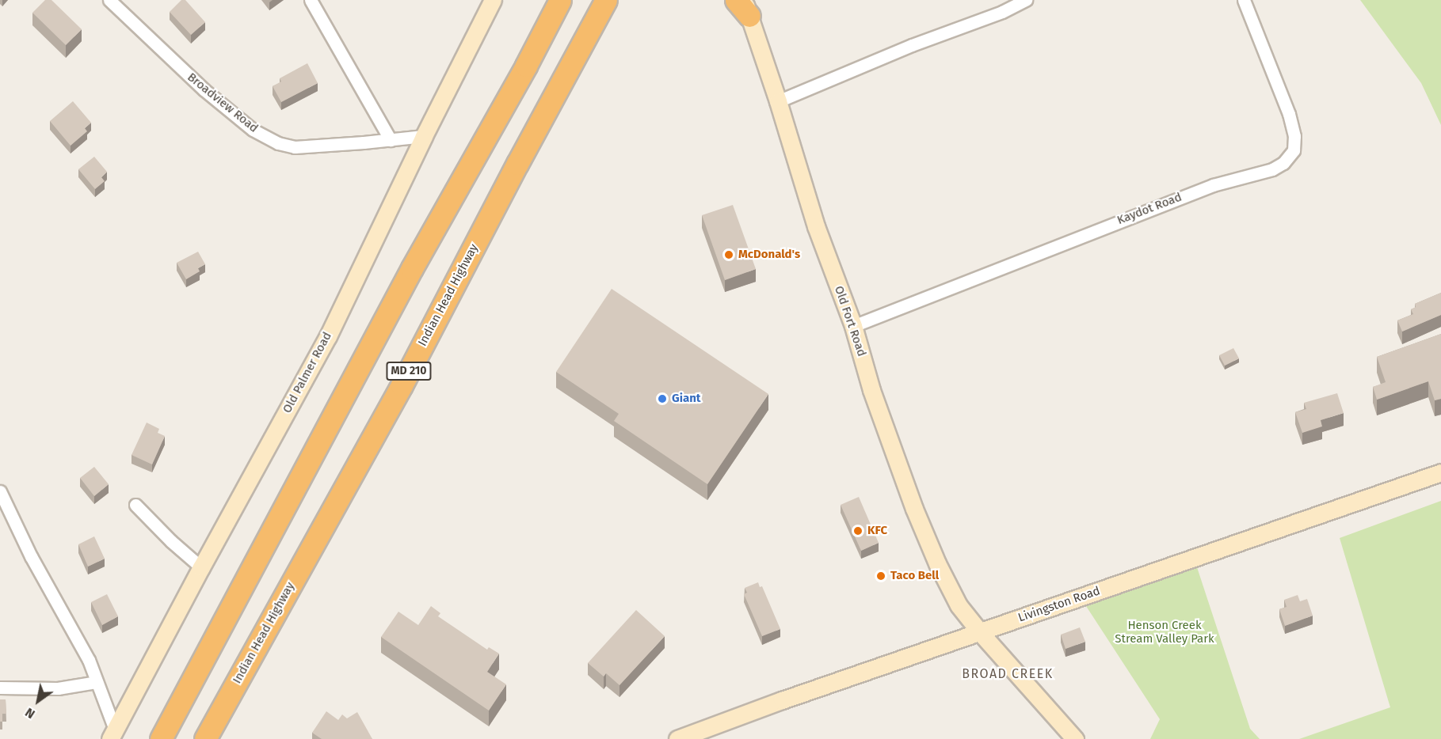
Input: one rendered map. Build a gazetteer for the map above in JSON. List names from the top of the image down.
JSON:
{
  "streets": {
    "highway": ["Indian Head Highway", "MD 210"],
    "main road": ["Old Fort Road", "Old Palmer Road", "Livingston Road"],
    "street": ["Broadview Road", "Kaydot Road"]
  },
  "crossings": [
    ["Broadview Road", "Old Palmer Road"],
    ["Kaydot Road", "Old Fort Road"],
    ["Old Fort Road", "Livingston Road"]
  ],
  "districts": ["BROAD CREEK"],
  "parks": ["Henson Creek Stream Valley Park"],
  "places": [
    "McDonald's",
    "Giant",
    "KFC",
    "Taco Bell"
  ],
  "north": "bottom left"
}
